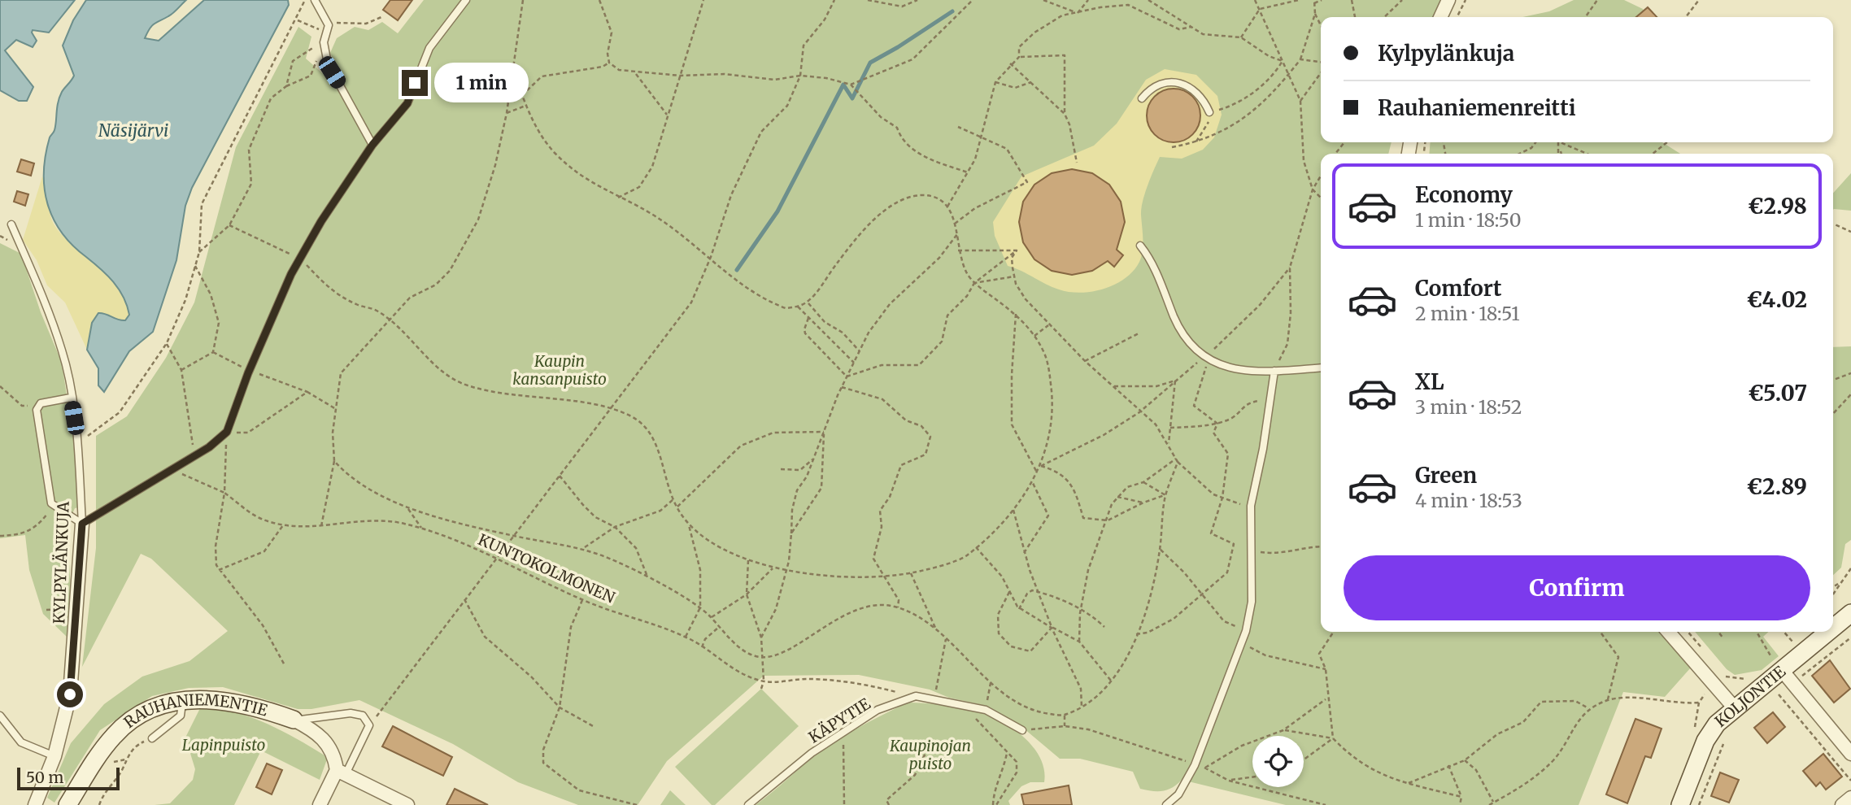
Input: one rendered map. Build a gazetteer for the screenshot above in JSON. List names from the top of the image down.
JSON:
{
  "streets": {
    "street": ["KYLPYLÄNKUJA", "KOLJONTIE", "RAUHANIEMENTIE"],
    "lane": ["KÄPYTIE"],
    "path": ["KUNTOKOLMONEN"]
  },
  "crossings": [
    ["KUNTOKOLMONEN", "KÄPYTIE"]
  ],
  "water": ["Näsijärvi"],
  "parks": ["Kaupin kansanpuisto", "Lapinpuisto", "Kaupinojan puisto"],
  "scale_bar": "50 m",
  "page": {
    "banner": ["Kylpylänkuja", "Rauhaniemenreitti"],
    "bubble": "1 min",
    "list": [
      {
        "name": "Economy",
        "note": "1 min · 18:50",
        "value": "€2.98"
      },
      {
        "name": "Comfort",
        "note": "2 min · 18:51",
        "value": "€4.02"
      },
      {
        "name": "XL",
        "note": "3 min · 18:52",
        "value": "€5.07"
      },
      {
        "name": "Green",
        "note": "4 min · 18:53",
        "value": "€2.89"
      }
    ],
    "buttons": "Confirm",
    "scale": "50 m"
  }
}
